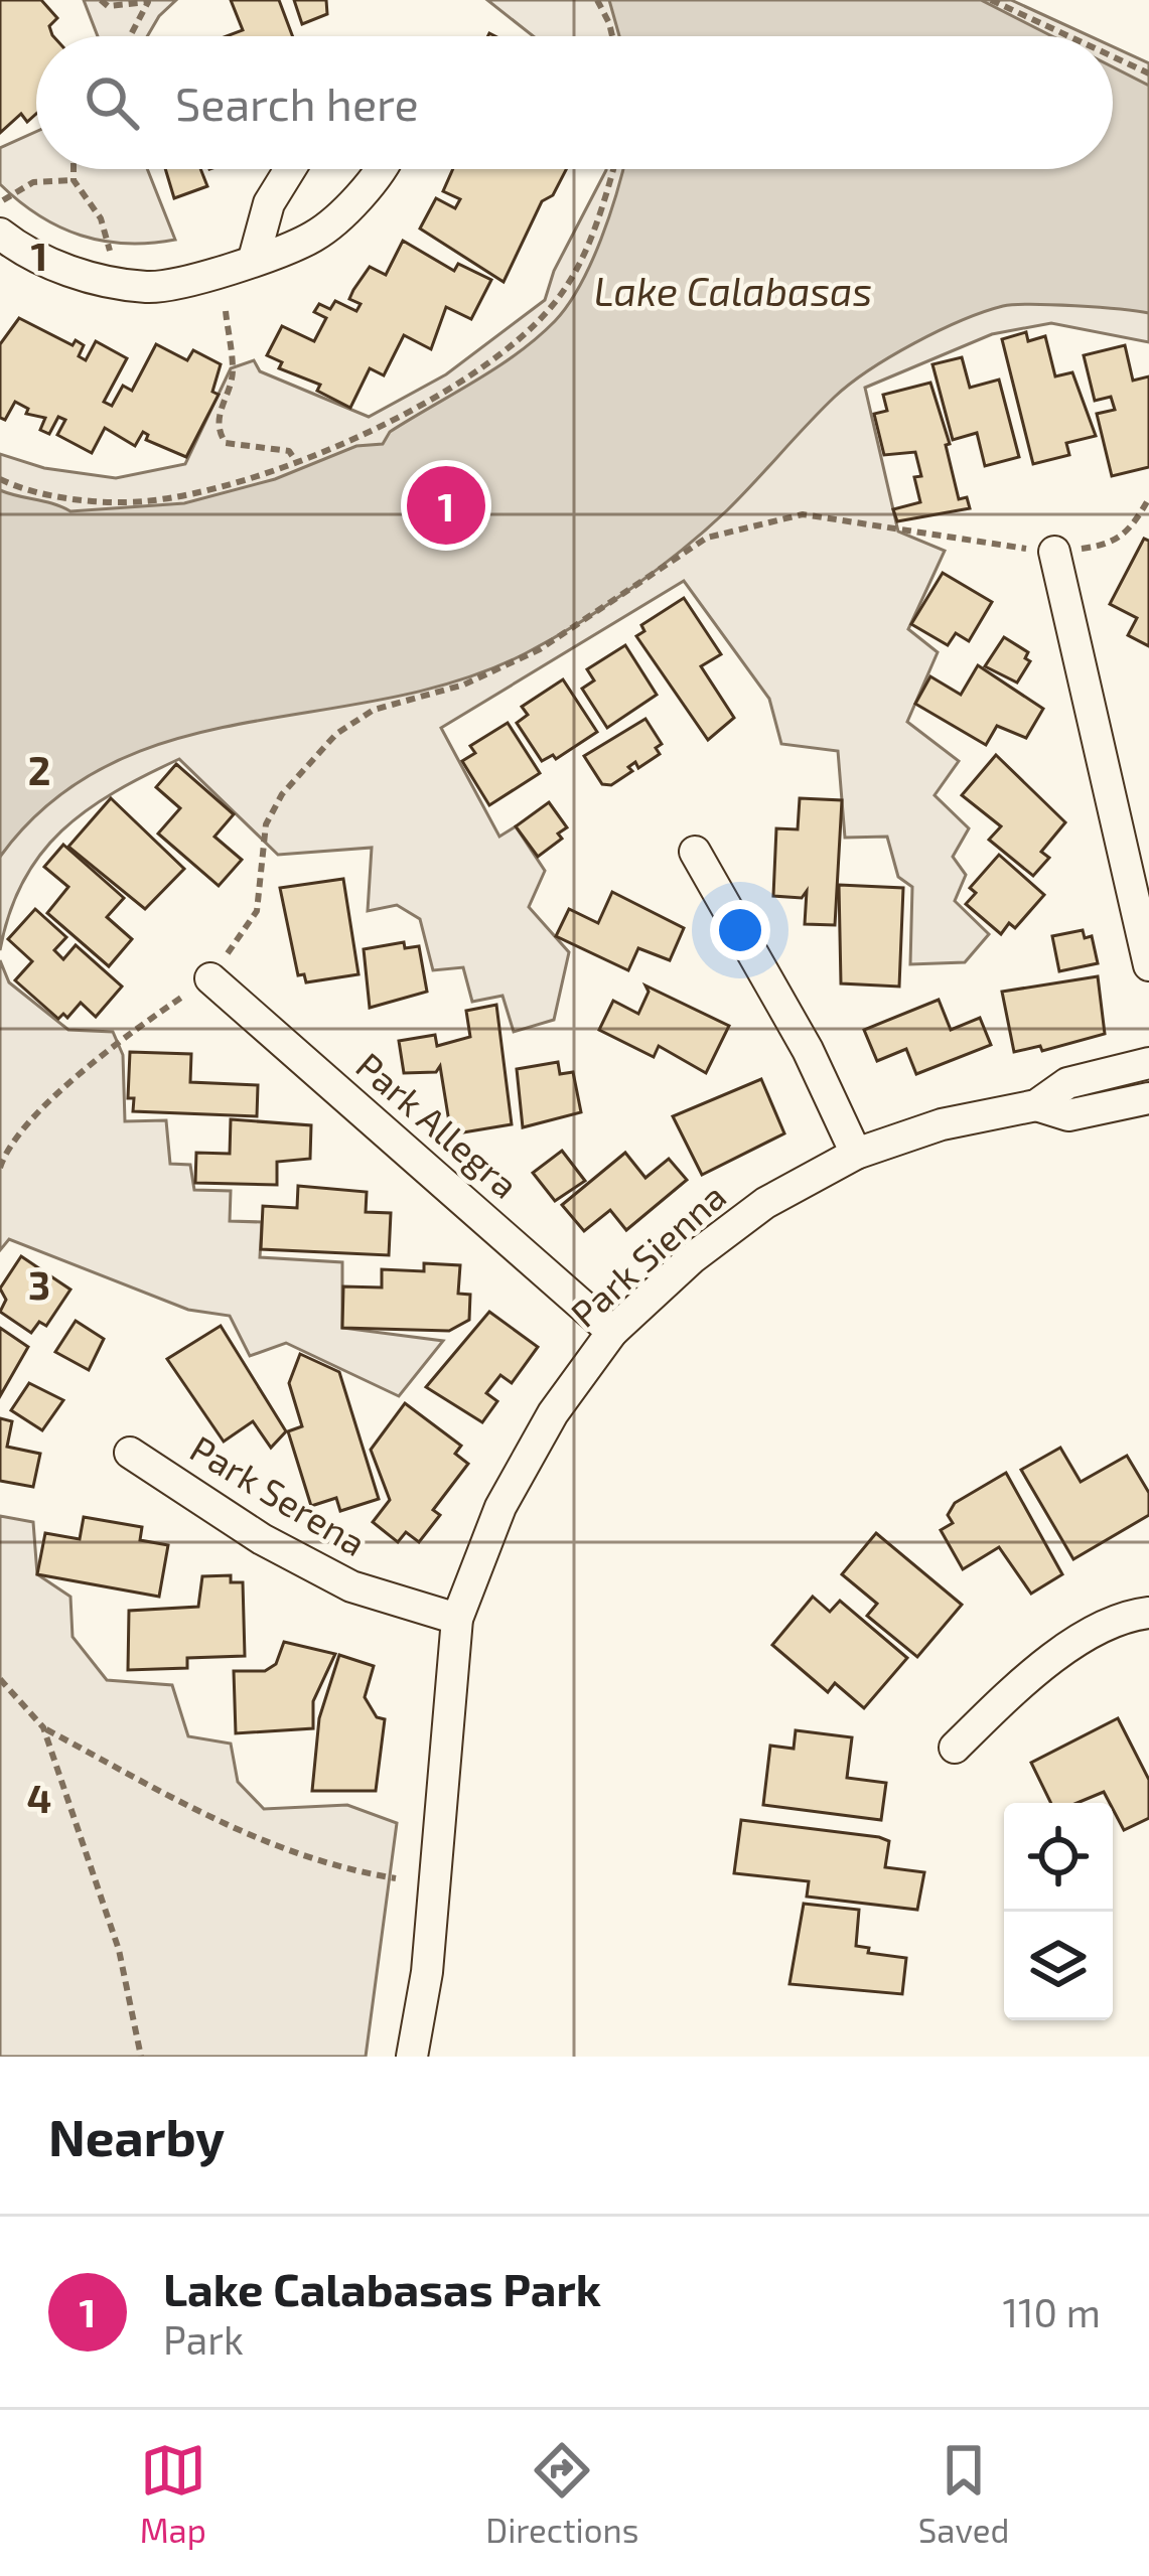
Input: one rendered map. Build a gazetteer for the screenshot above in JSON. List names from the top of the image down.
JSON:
{
  "streets": {
    "street": ["Park Allegra", "Park Sienna", "Park Serena"]
  },
  "crossings": [
    ["Park Allegra", "Park Sienna"],
    ["Park Sienna", "Park Serena"]
  ],
  "water": ["Lake Calabasas"],
  "page": {
    "search": "Search here",
    "pins": "1",
    "heading": "Nearby",
    "list": [
      {
        "mark": "1",
        "name": "Lake Calabasas Park",
        "note": "Park",
        "value": "110 m"
      }
    ],
    "nav": ["Map", "Directions", "Saved"]
  },
  "grid": {
    "rows": [
      "1",
      "2",
      "3",
      "4"
    ]
  }
}
